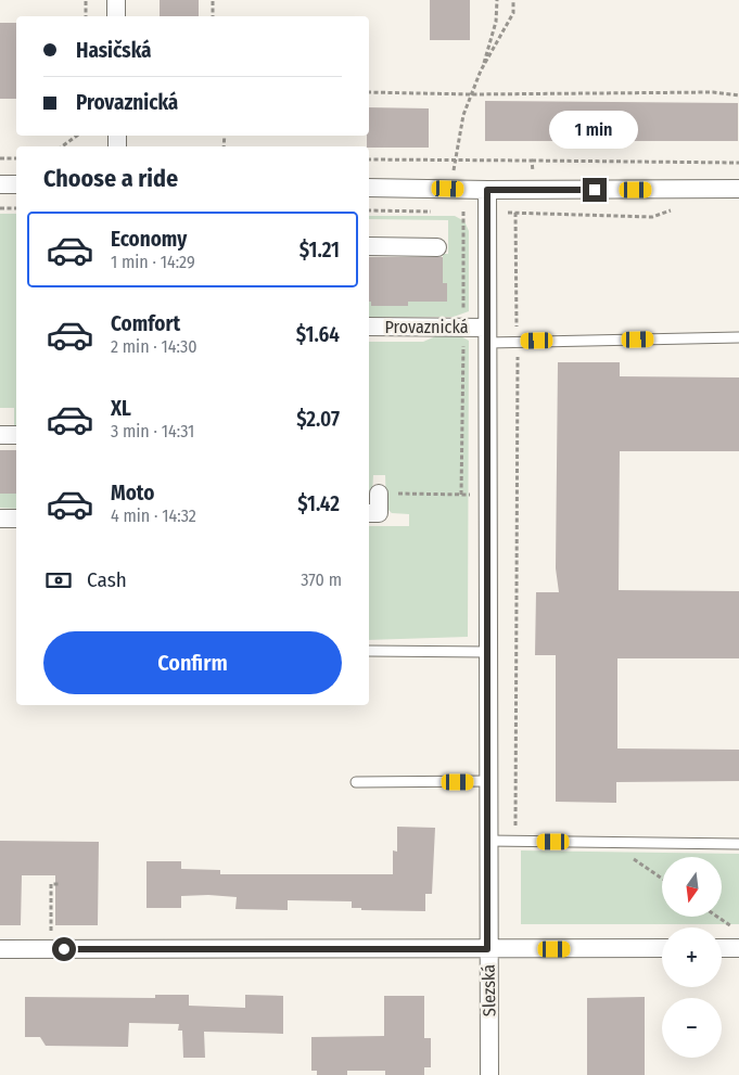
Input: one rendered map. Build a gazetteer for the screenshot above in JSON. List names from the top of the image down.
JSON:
{
  "streets": {
    "street": ["Provaznická", "Slezská"]
  },
  "crossings": [
    ["Provaznická", "Slezská"]
  ],
  "north": "bottom",
  "page": {
    "banner": ["Hasičská", "Provaznická"],
    "bubble": "1 min",
    "heading": "Choose a ride",
    "list": [
      {
        "name": "Economy",
        "note": "1 min · 14:29",
        "value": "$1.21"
      },
      {
        "name": "Comfort",
        "note": "2 min · 14:30",
        "value": "$1.64"
      },
      {
        "name": "XL",
        "note": "3 min · 14:31",
        "value": "$2.07"
      },
      {
        "name": "Moto",
        "note": "4 min · 14:32",
        "value": "$1.42"
      }
    ],
    "pay": ["Cash", "370 m"],
    "buttons": "Confirm",
    "map_buttons": ["+", "−"]
  }
}
